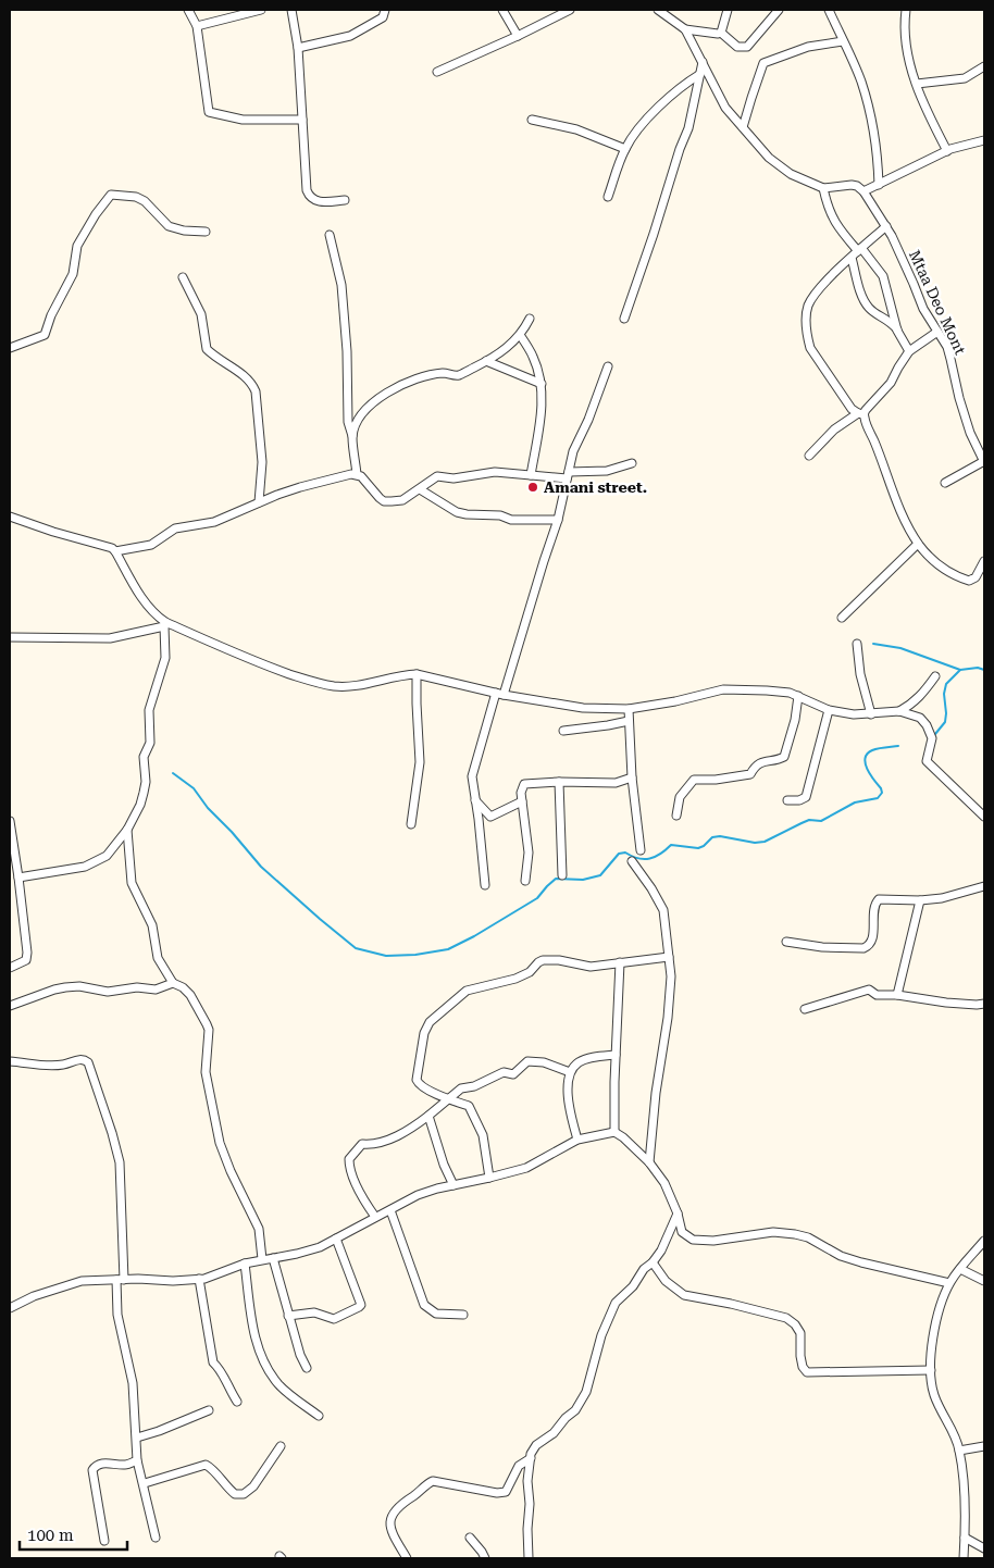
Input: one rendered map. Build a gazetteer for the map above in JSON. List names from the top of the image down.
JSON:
{
  "streets": {
    "street": ["Mtaa Deo Mont"]
  },
  "places": ["Amani street."],
  "scale_bar": "100 m"
}
